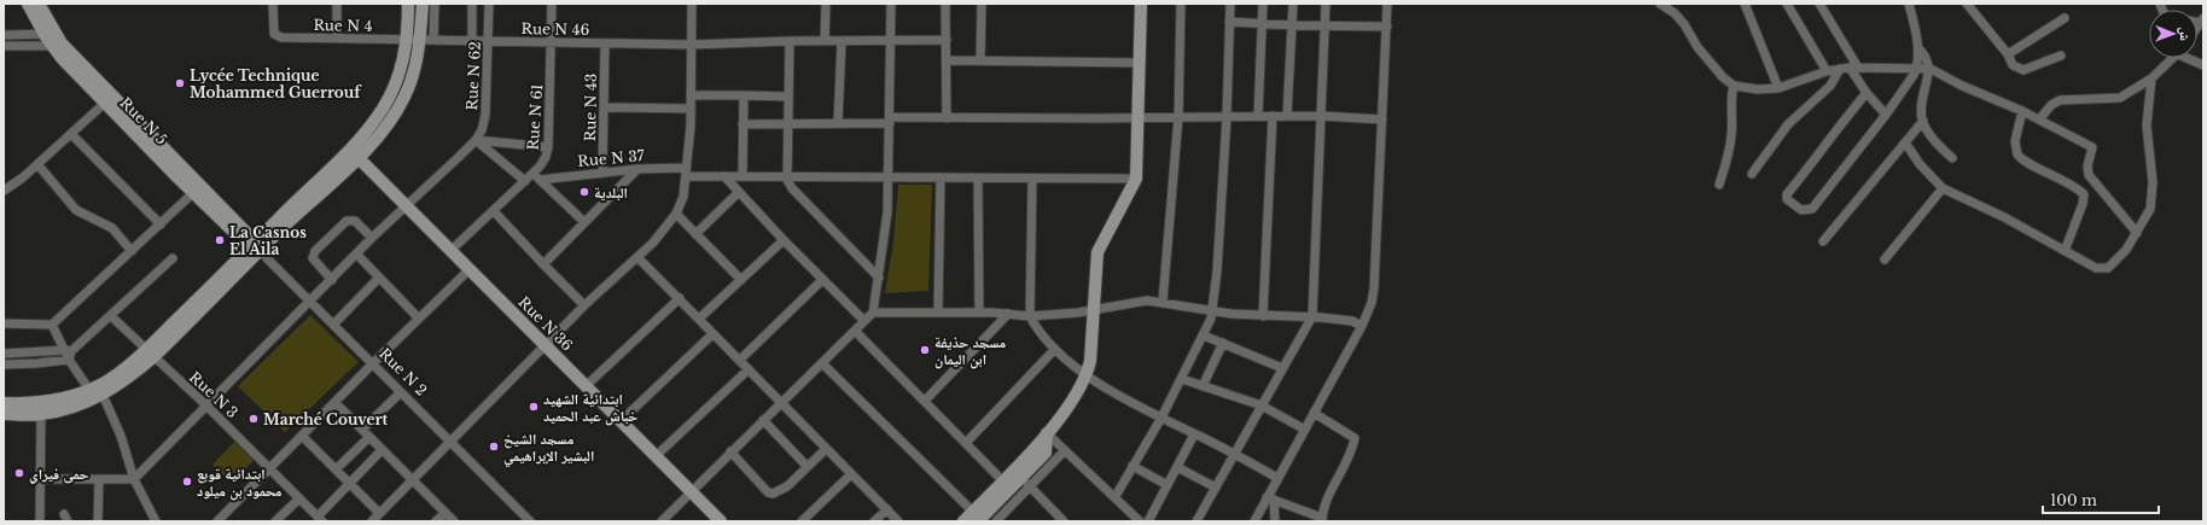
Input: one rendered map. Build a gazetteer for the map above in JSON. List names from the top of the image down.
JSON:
{
  "streets": {
    "street": [
      "Rue N 4",
      "Rue N 46",
      "Rue N 62",
      "Rue N 43",
      "Rue N 61",
      "Rue N 5",
      "Rue N 37",
      "Rue N 36",
      "Rue N 2",
      "Rue N 3"
    ]
  },
  "crossings": [
    ["Rue N 4", "Rue N 46"],
    ["Rue N 46", "Rue N 62"],
    ["Rue N 46", "Rue N 43"],
    ["Rue N 46", "Rue N 61"],
    ["Rue N 62", "Rue N 36"],
    ["Rue N 62", "Rue N 2"],
    ["Rue N 62", "Rue N 3"],
    ["Rue N 43", "Rue N 37"],
    ["Rue N 61", "Rue N 37"],
    ["Rue N 61", "Rue N 36"],
    ["Rue N 5", "Rue N 2"]
  ],
  "places": [
    "Lycée Technique Mohammed Guerrouf",
    "البلدية",
    "La Casnos El Aila",
    "مسجد حذيفة ابن اليمان",
    "ابتدائية الشهيد خباش عبد الحميد",
    "Marché Couvert",
    "مسجد الشيخ البشير الإبراهيمي",
    "حمى فيراي",
    "ابتدائية قوبع محمود بن ميلود"
  ],
  "scale_bar": "100 m",
  "north": "right"
}
